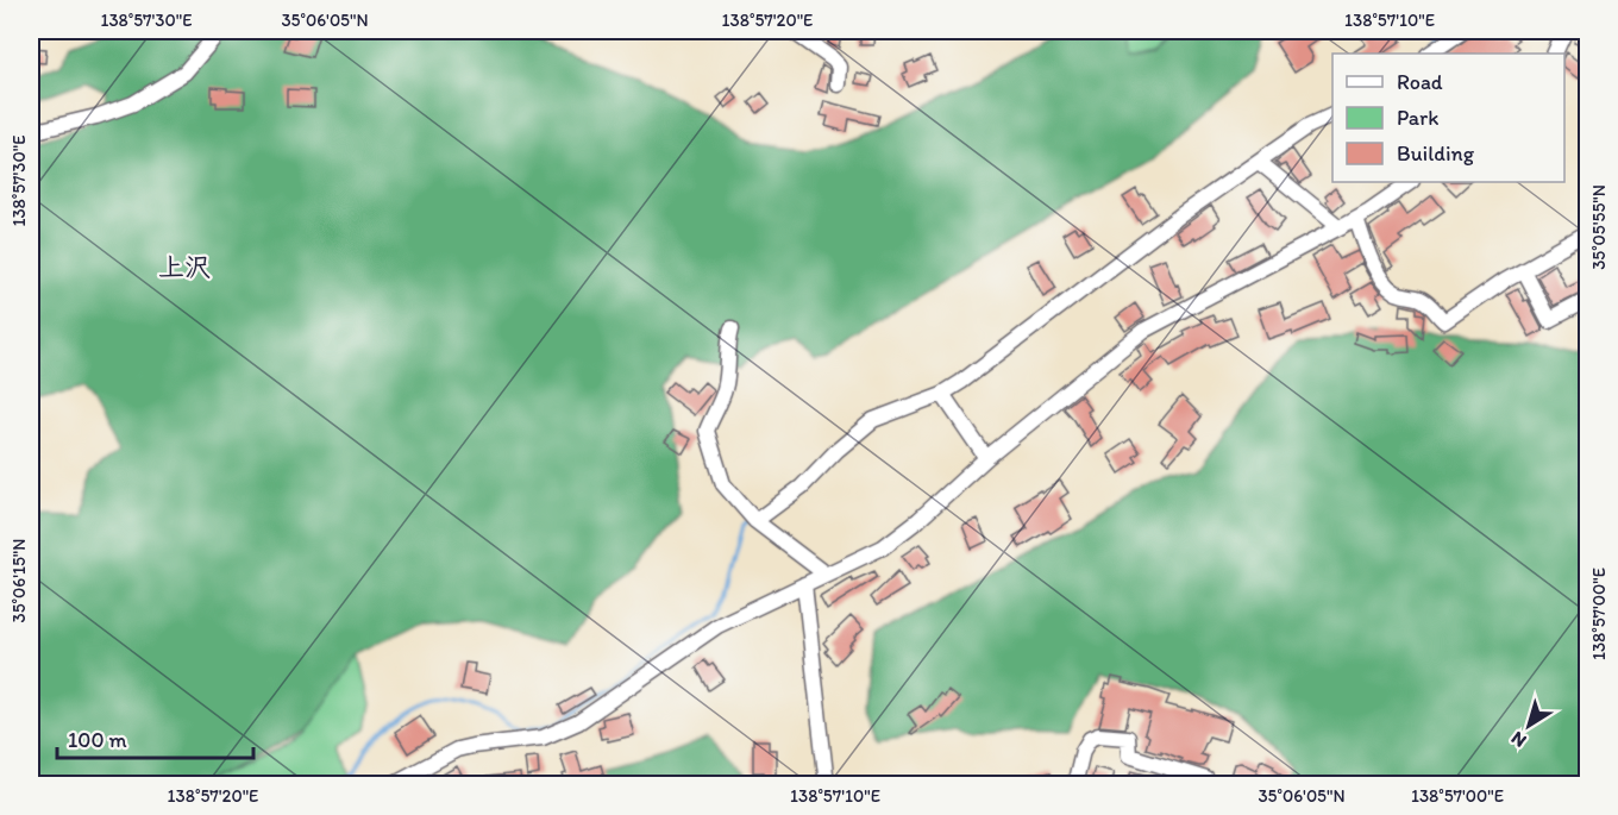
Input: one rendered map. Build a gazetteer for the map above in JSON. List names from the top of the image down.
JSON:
{
  "districts": ["上沢"],
  "legend": ["Road", "Park", "Building"],
  "scale_bar": "100 m",
  "north": "bottom left",
  "coordinates": [
    "138°57'30\"E",
    "35°06'05\"N",
    "138°57'20\"E",
    "138°57'10\"E",
    "35°05'55\"N",
    "35°06'15\"N",
    "138°57'00\"E"
  ]
}
